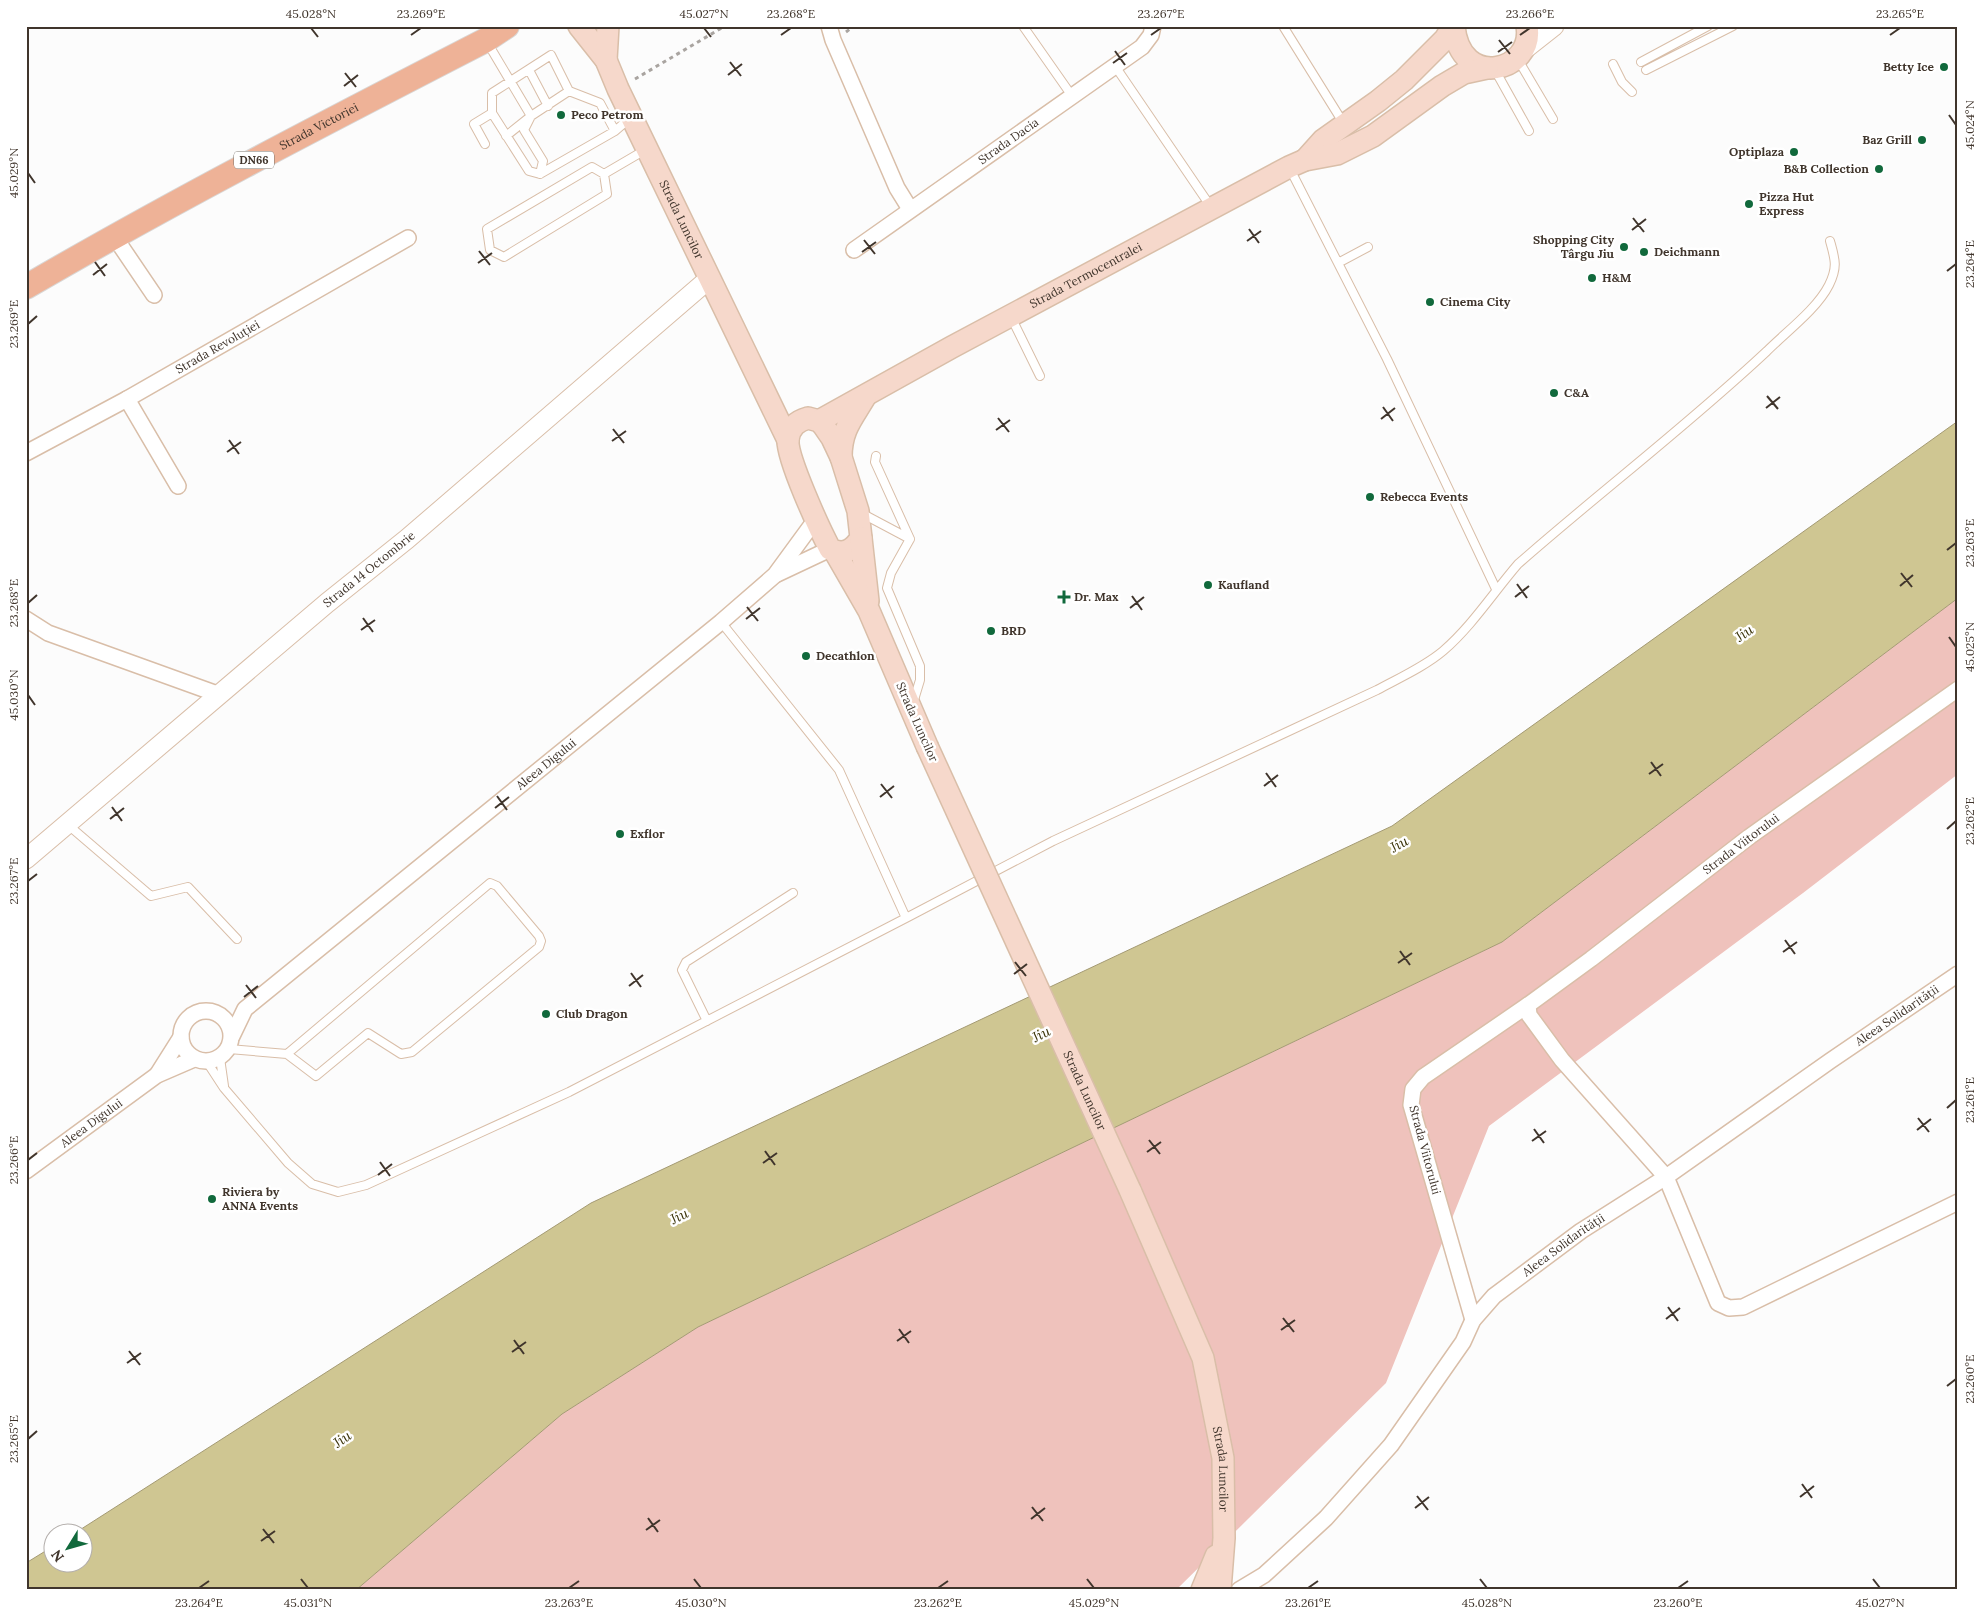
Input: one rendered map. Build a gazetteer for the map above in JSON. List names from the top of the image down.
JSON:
{
  "streets": {
    "main road": [
      "Strada Victoriei",
      "DN66",
      "Strada Luncilor",
      "Strada Termocentralei"
    ],
    "street": [
      "Strada Dacia",
      "Strada Revoluției",
      "Strada 14 Octombrie",
      "Aleea Digului",
      "Strada Viitorului",
      "Aleea Solidarității"
    ]
  },
  "crossings": [
    ["Strada Luncilor", "Strada Termocentralei"],
    ["Strada Luncilor", "Strada 14 Octombrie"],
    ["Strada Luncilor", "Aleea Digului"],
    ["Strada Viitorului", "Aleea Solidarității"]
  ],
  "water": ["Jiu"],
  "places": {
    "other": [
      "Betty Ice",
      "Peco Petrom",
      "Baz Grill",
      "Optiplaza",
      "B&B Collection",
      "Pizza Hut Express",
      "Shopping City Târgu Jiu",
      "Deichmann",
      "H&M",
      "Cinema City",
      "C&A",
      "Rebecca Events",
      "Kaufland",
      "BRD",
      "Decathlon",
      "Exflor",
      "Club Dragon",
      "Riviera by ANNA Events"
    ],
    "health": ["Dr. Max"]
  },
  "north": "bottom left",
  "coordinates": [
    "45.028°N",
    "23.269°E",
    "45.027°N",
    "23.268°E",
    "23.267°E",
    "23.266°E",
    "23.265°E",
    "45.024°N",
    "45.029°N",
    "23.264°E",
    "23.263°E",
    "45.025°N",
    "45.030°N",
    "23.262°E",
    "23.261°E",
    "23.260°E",
    "45.031°N"
  ]
}
